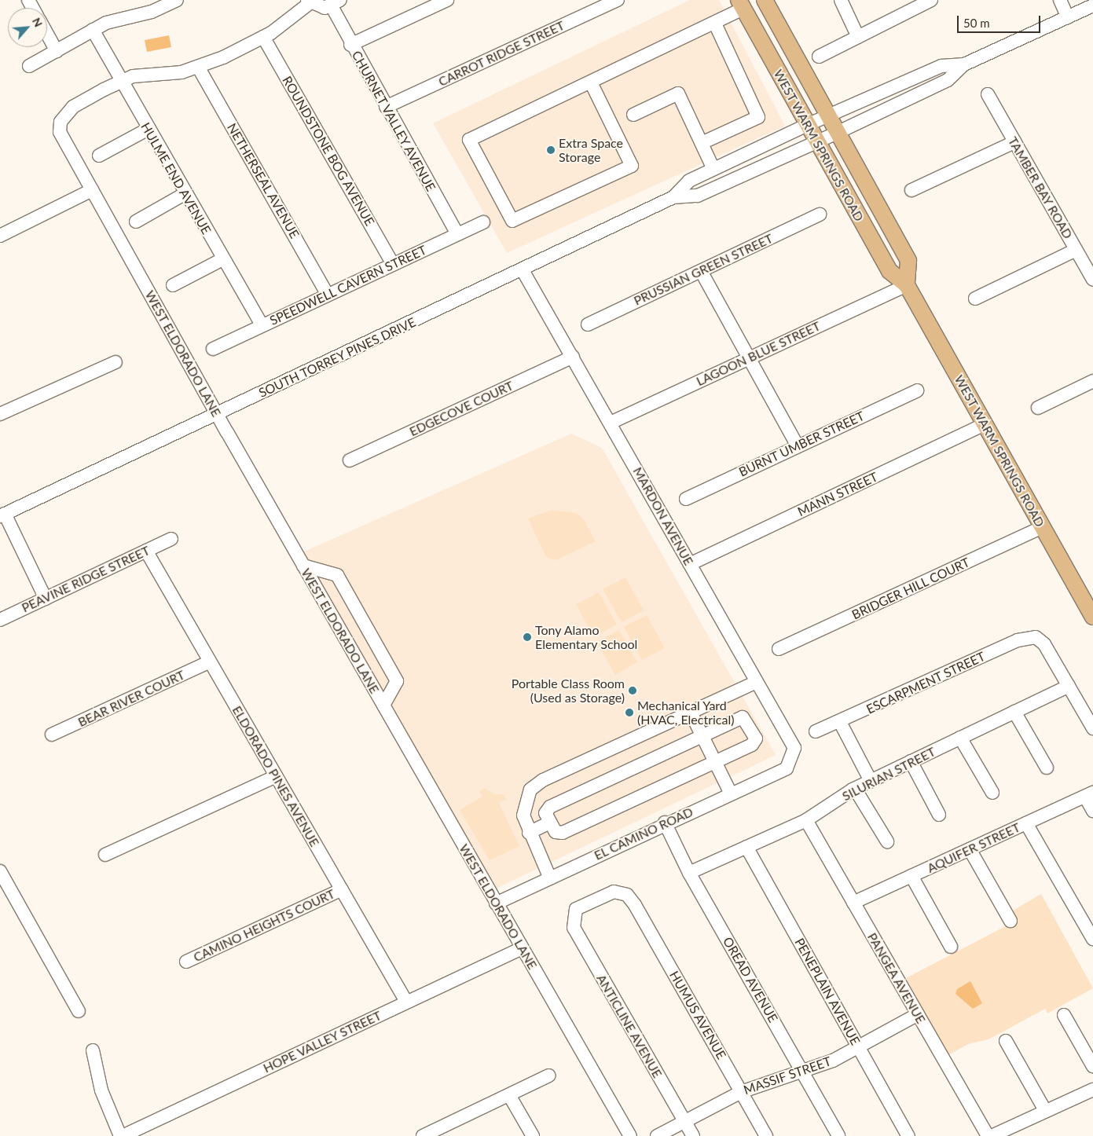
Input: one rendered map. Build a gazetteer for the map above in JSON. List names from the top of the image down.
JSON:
{
  "streets": {
    "main road": ["WEST WARM SPRINGS ROAD"],
    "street": [
      "CARROT RIDGE STREET",
      "CHURNET VALLEY AVENUE",
      "ROUNDSTONE BOG AVENUE",
      "HULME END AVENUE",
      "NETHERSEAL AVENUE",
      "TAMBER BAY ROAD",
      "PRUSSIAN GREEN STREET",
      "SPEEDWELL CAVERN STREET",
      "WEST ELDORADO LANE",
      "LAGOON BLUE STREET",
      "SOUTH TORREY PINES DRIVE",
      "EDGECOVE COURT",
      "BURNT UMBER STREET",
      "MANN STREET",
      "MARDON AVENUE",
      "PEAVINE RIDGE STREET",
      "BRIDGER HILL COURT",
      "ESCARPMENT STREET",
      "BEAR RIVER COURT",
      "SILURIAN STREET",
      "ELDORADO PINES AVENUE",
      "EL CAMINO ROAD",
      "AQUIFER STREET",
      "CAMINO HEIGHTS COURT",
      "PANGEA AVENUE",
      "OREAD AVENUE",
      "PENEPLAIN AVENUE",
      "HUMUS AVENUE",
      "ANTICLINE AVENUE",
      "HOPE VALLEY STREET",
      "MASSIF STREET"
    ]
  },
  "crossings": [
    ["CARROT RIDGE STREET", "CHURNET VALLEY AVENUE"],
    ["CHURNET VALLEY AVENUE", "SPEEDWELL CAVERN STREET"],
    ["WEST WARM SPRINGS ROAD", "LAGOON BLUE STREET"],
    ["WEST WARM SPRINGS ROAD", "SOUTH TORREY PINES DRIVE"],
    ["WEST WARM SPRINGS ROAD", "MANN STREET"],
    ["WEST WARM SPRINGS ROAD", "BRIDGER HILL COURT"],
    ["ROUNDSTONE BOG AVENUE", "SPEEDWELL CAVERN STREET"],
    ["HULME END AVENUE", "SPEEDWELL CAVERN STREET"],
    ["HULME END AVENUE", "WEST ELDORADO LANE"],
    ["NETHERSEAL AVENUE", "SPEEDWELL CAVERN STREET"],
    ["WEST ELDORADO LANE", "SOUTH TORREY PINES DRIVE"],
    ["WEST ELDORADO LANE", "EL CAMINO ROAD"],
    ["WEST ELDORADO LANE", "HOPE VALLEY STREET"],
    ["LAGOON BLUE STREET", "MARDON AVENUE"],
    ["SOUTH TORREY PINES DRIVE", "MARDON AVENUE"],
    ["EDGECOVE COURT", "MARDON AVENUE"],
    ["MANN STREET", "MARDON AVENUE"],
    ["MARDON AVENUE", "EL CAMINO ROAD"],
    ["PEAVINE RIDGE STREET", "ELDORADO PINES AVENUE"],
    ["ESCARPMENT STREET", "SILURIAN STREET"],
    ["BEAR RIVER COURT", "ELDORADO PINES AVENUE"],
    ["SILURIAN STREET", "PANGEA AVENUE"],
    ["SILURIAN STREET", "OREAD AVENUE"],
    ["SILURIAN STREET", "PENEPLAIN AVENUE"],
    ["ELDORADO PINES AVENUE", "CAMINO HEIGHTS COURT"],
    ["ELDORADO PINES AVENUE", "HOPE VALLEY STREET"],
    ["EL CAMINO ROAD", "OREAD AVENUE"],
    ["AQUIFER STREET", "PANGEA AVENUE"],
    ["PANGEA AVENUE", "MASSIF STREET"],
    ["OREAD AVENUE", "MASSIF STREET"],
    ["PENEPLAIN AVENUE", "MASSIF STREET"],
    ["HUMUS AVENUE", "ANTICLINE AVENUE"],
    ["HUMUS AVENUE", "MASSIF STREET"],
    ["ANTICLINE AVENUE", "MASSIF STREET"]
  ],
  "places": [
    "Extra Space Storage",
    "Tony Alamo Elementary School",
    "Portable Class Room (Used as Storage)",
    "Mechanical Yard (HVAC, Electrical)"
  ],
  "scale_bar": "50 m",
  "north": "top right"
}
